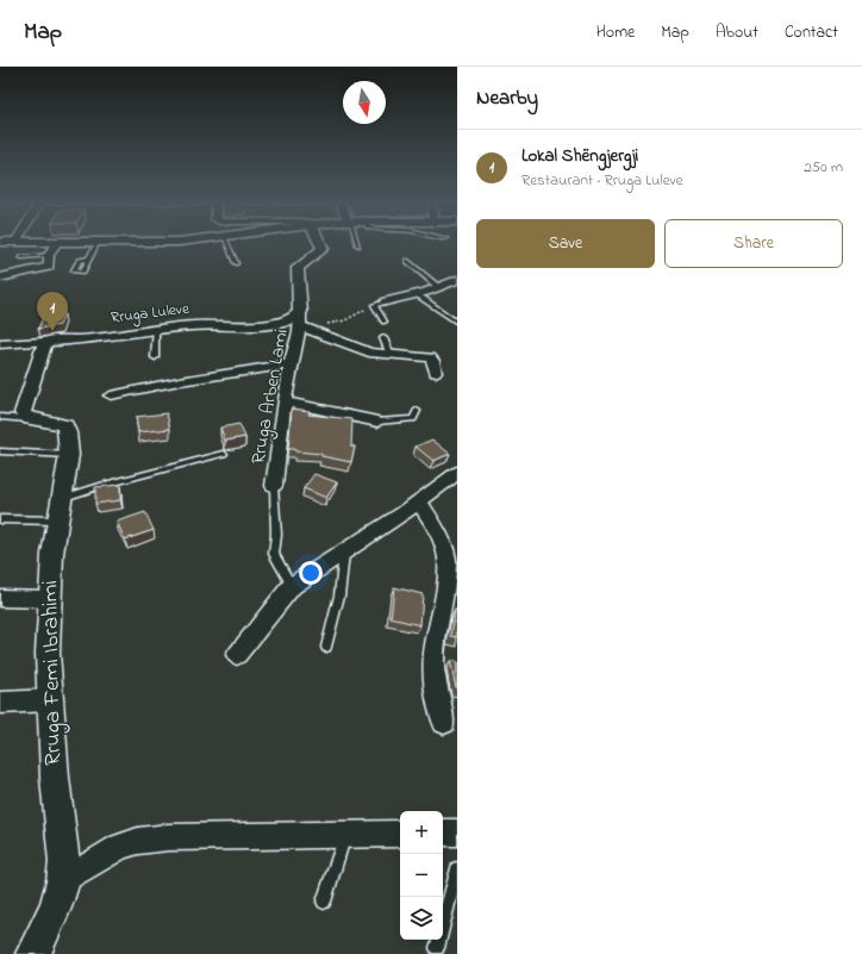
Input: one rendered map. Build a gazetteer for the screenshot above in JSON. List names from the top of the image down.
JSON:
{
  "streets": {
    "street": ["Rruga Luleve", "Rruga Arben Lami", "Rruga Femi Ibrahimi"]
  },
  "crossings": [
    ["Rruga Luleve", "Rruga Arben Lami"]
  ],
  "north": "bottom",
  "page": {
    "header": "Map",
    "nav": [
      "Home",
      "Map",
      "About",
      "Contact"
    ],
    "heading": "Nearby",
    "list": [
      {
        "mark": "1",
        "name": "Lokal Shëngjergji",
        "note": "Restaurant · Rruga Luleve",
        "value": "250 m"
      }
    ],
    "buttons": ["Save", "Share"],
    "pins": "1",
    "map_buttons": ["+", "−"]
  }
}
